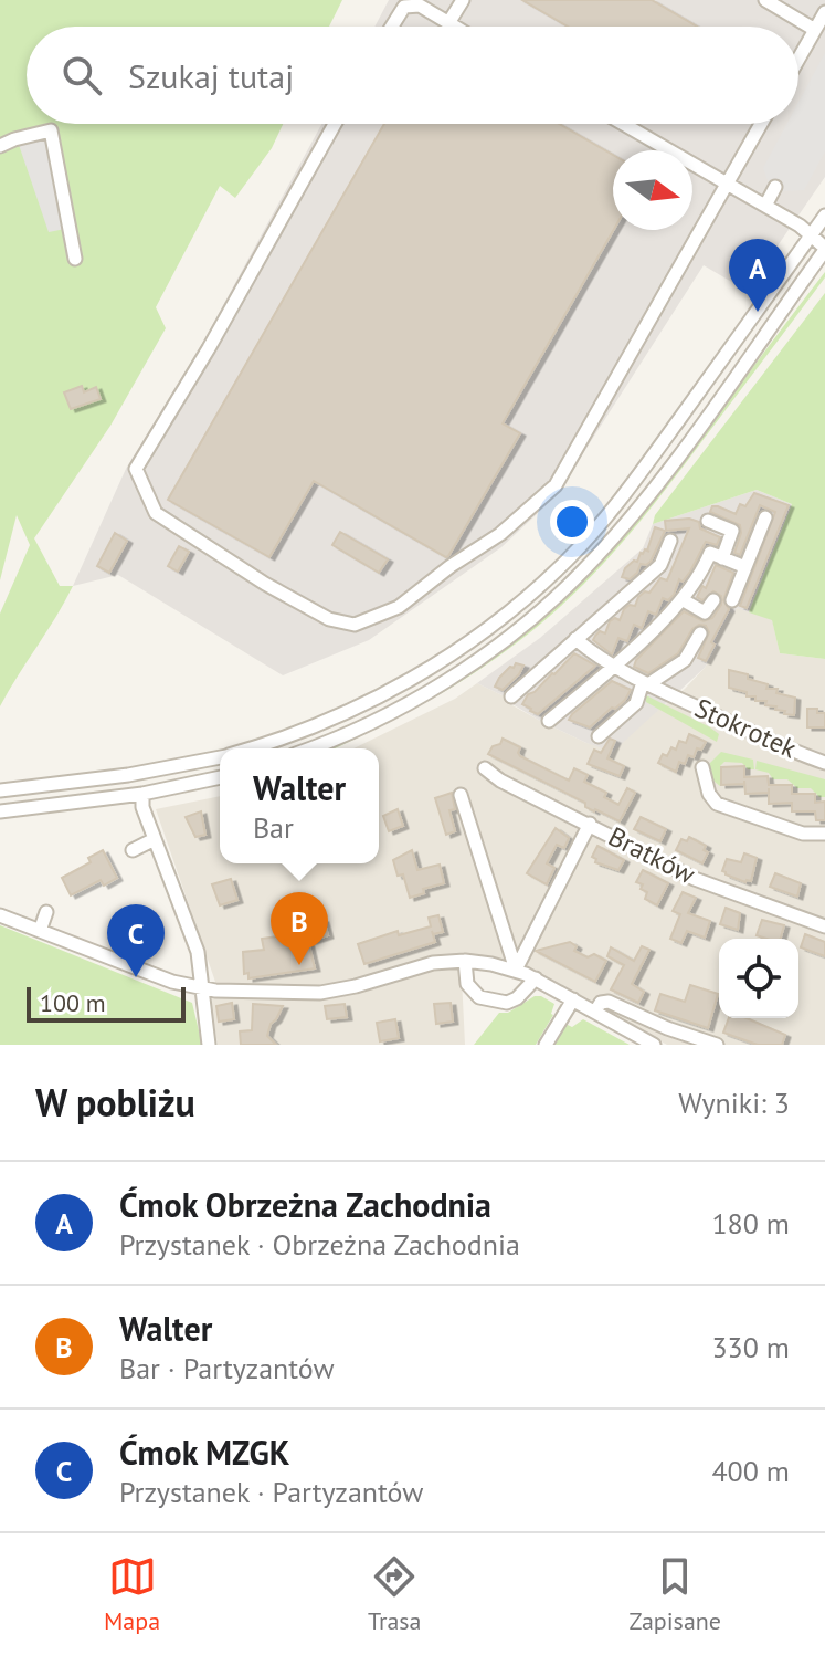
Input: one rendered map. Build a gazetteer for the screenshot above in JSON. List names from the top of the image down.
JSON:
{
  "streets": {
    "street": ["Stokrotek", "Bratków"]
  },
  "scale_bar": "100 m",
  "north": "right",
  "page": {
    "search": "Szukaj tutaj",
    "pins": ["A", "B", "C"],
    "popup": ["Walter", "Bar"],
    "scale": "100 m",
    "heading": ["W pobliżu", "Wyniki: 3"],
    "list": [
      {
        "mark": "A",
        "name": "Ćmok Obrzeżna Zachodnia",
        "note": "Przystanek · Obrzeżna Zachodnia",
        "value": "180 m"
      },
      {
        "mark": "B",
        "name": "Walter",
        "note": "Bar · Partyzantów",
        "value": "330 m"
      },
      {
        "mark": "C",
        "name": "Ćmok MZGK",
        "note": "Przystanek · Partyzantów",
        "value": "400 m"
      }
    ],
    "nav": ["Mapa", "Trasa", "Zapisane"]
  }
}
